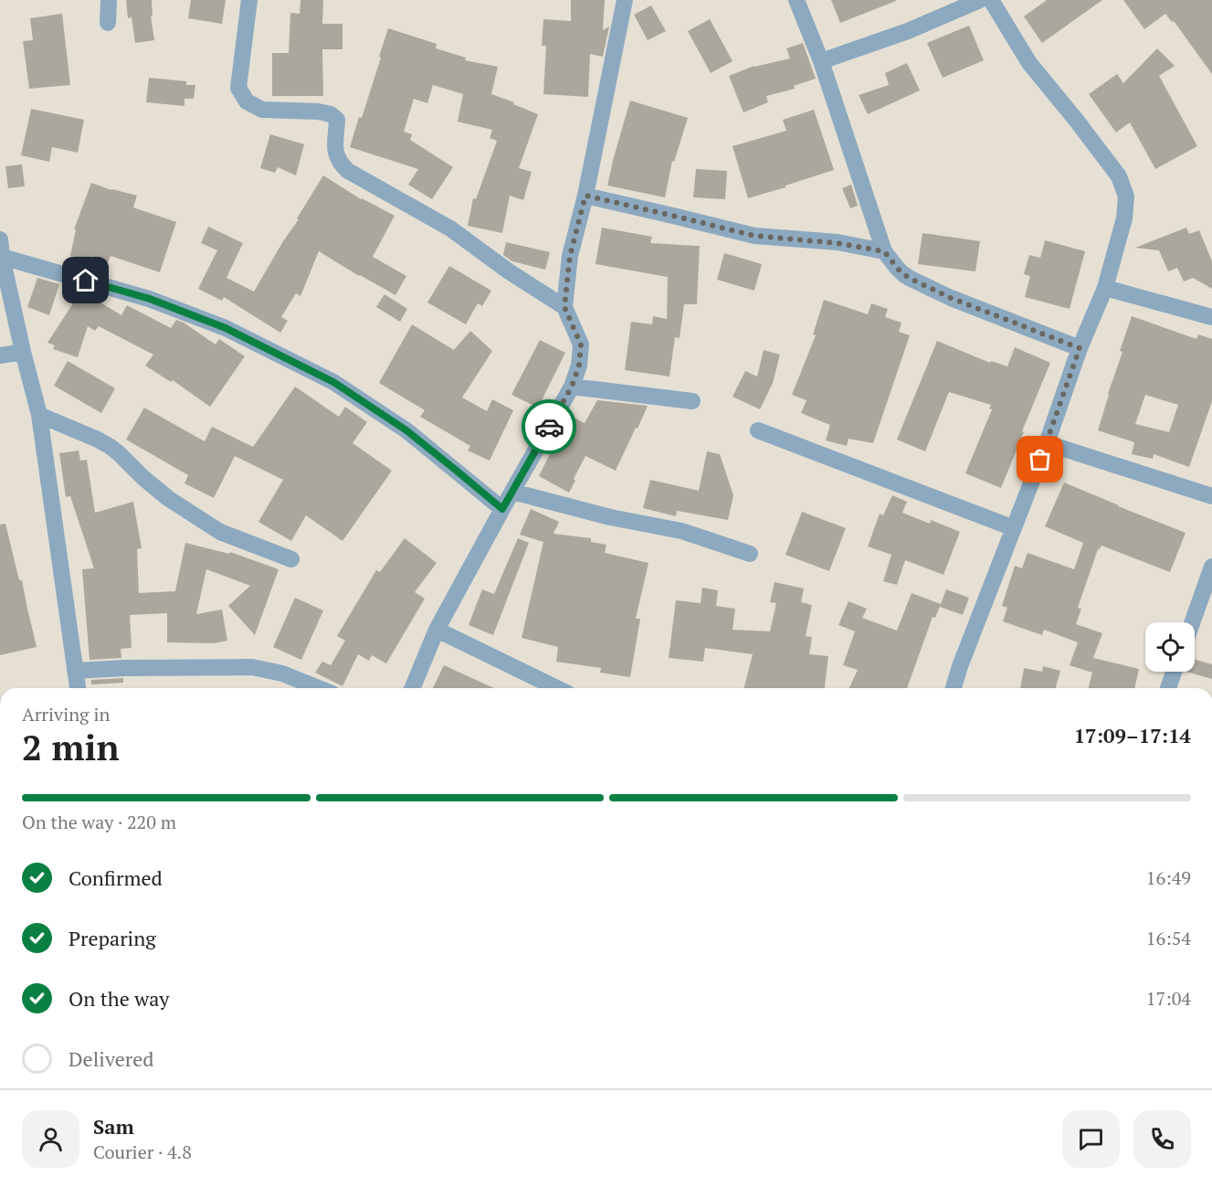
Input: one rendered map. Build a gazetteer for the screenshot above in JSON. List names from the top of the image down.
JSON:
{
  "page": {
    "heading": ["2 min", "Arriving in", "17:09–17:14"],
    "panel": ["Sam", "Courier · 4.8"],
    "bar": "On the way · 220 m",
    "list": [
      ["Confirmed", "16:49"],
      ["Preparing", "16:54"],
      ["On the way", "17:04"],
      "Delivered"
    ]
  }
}
